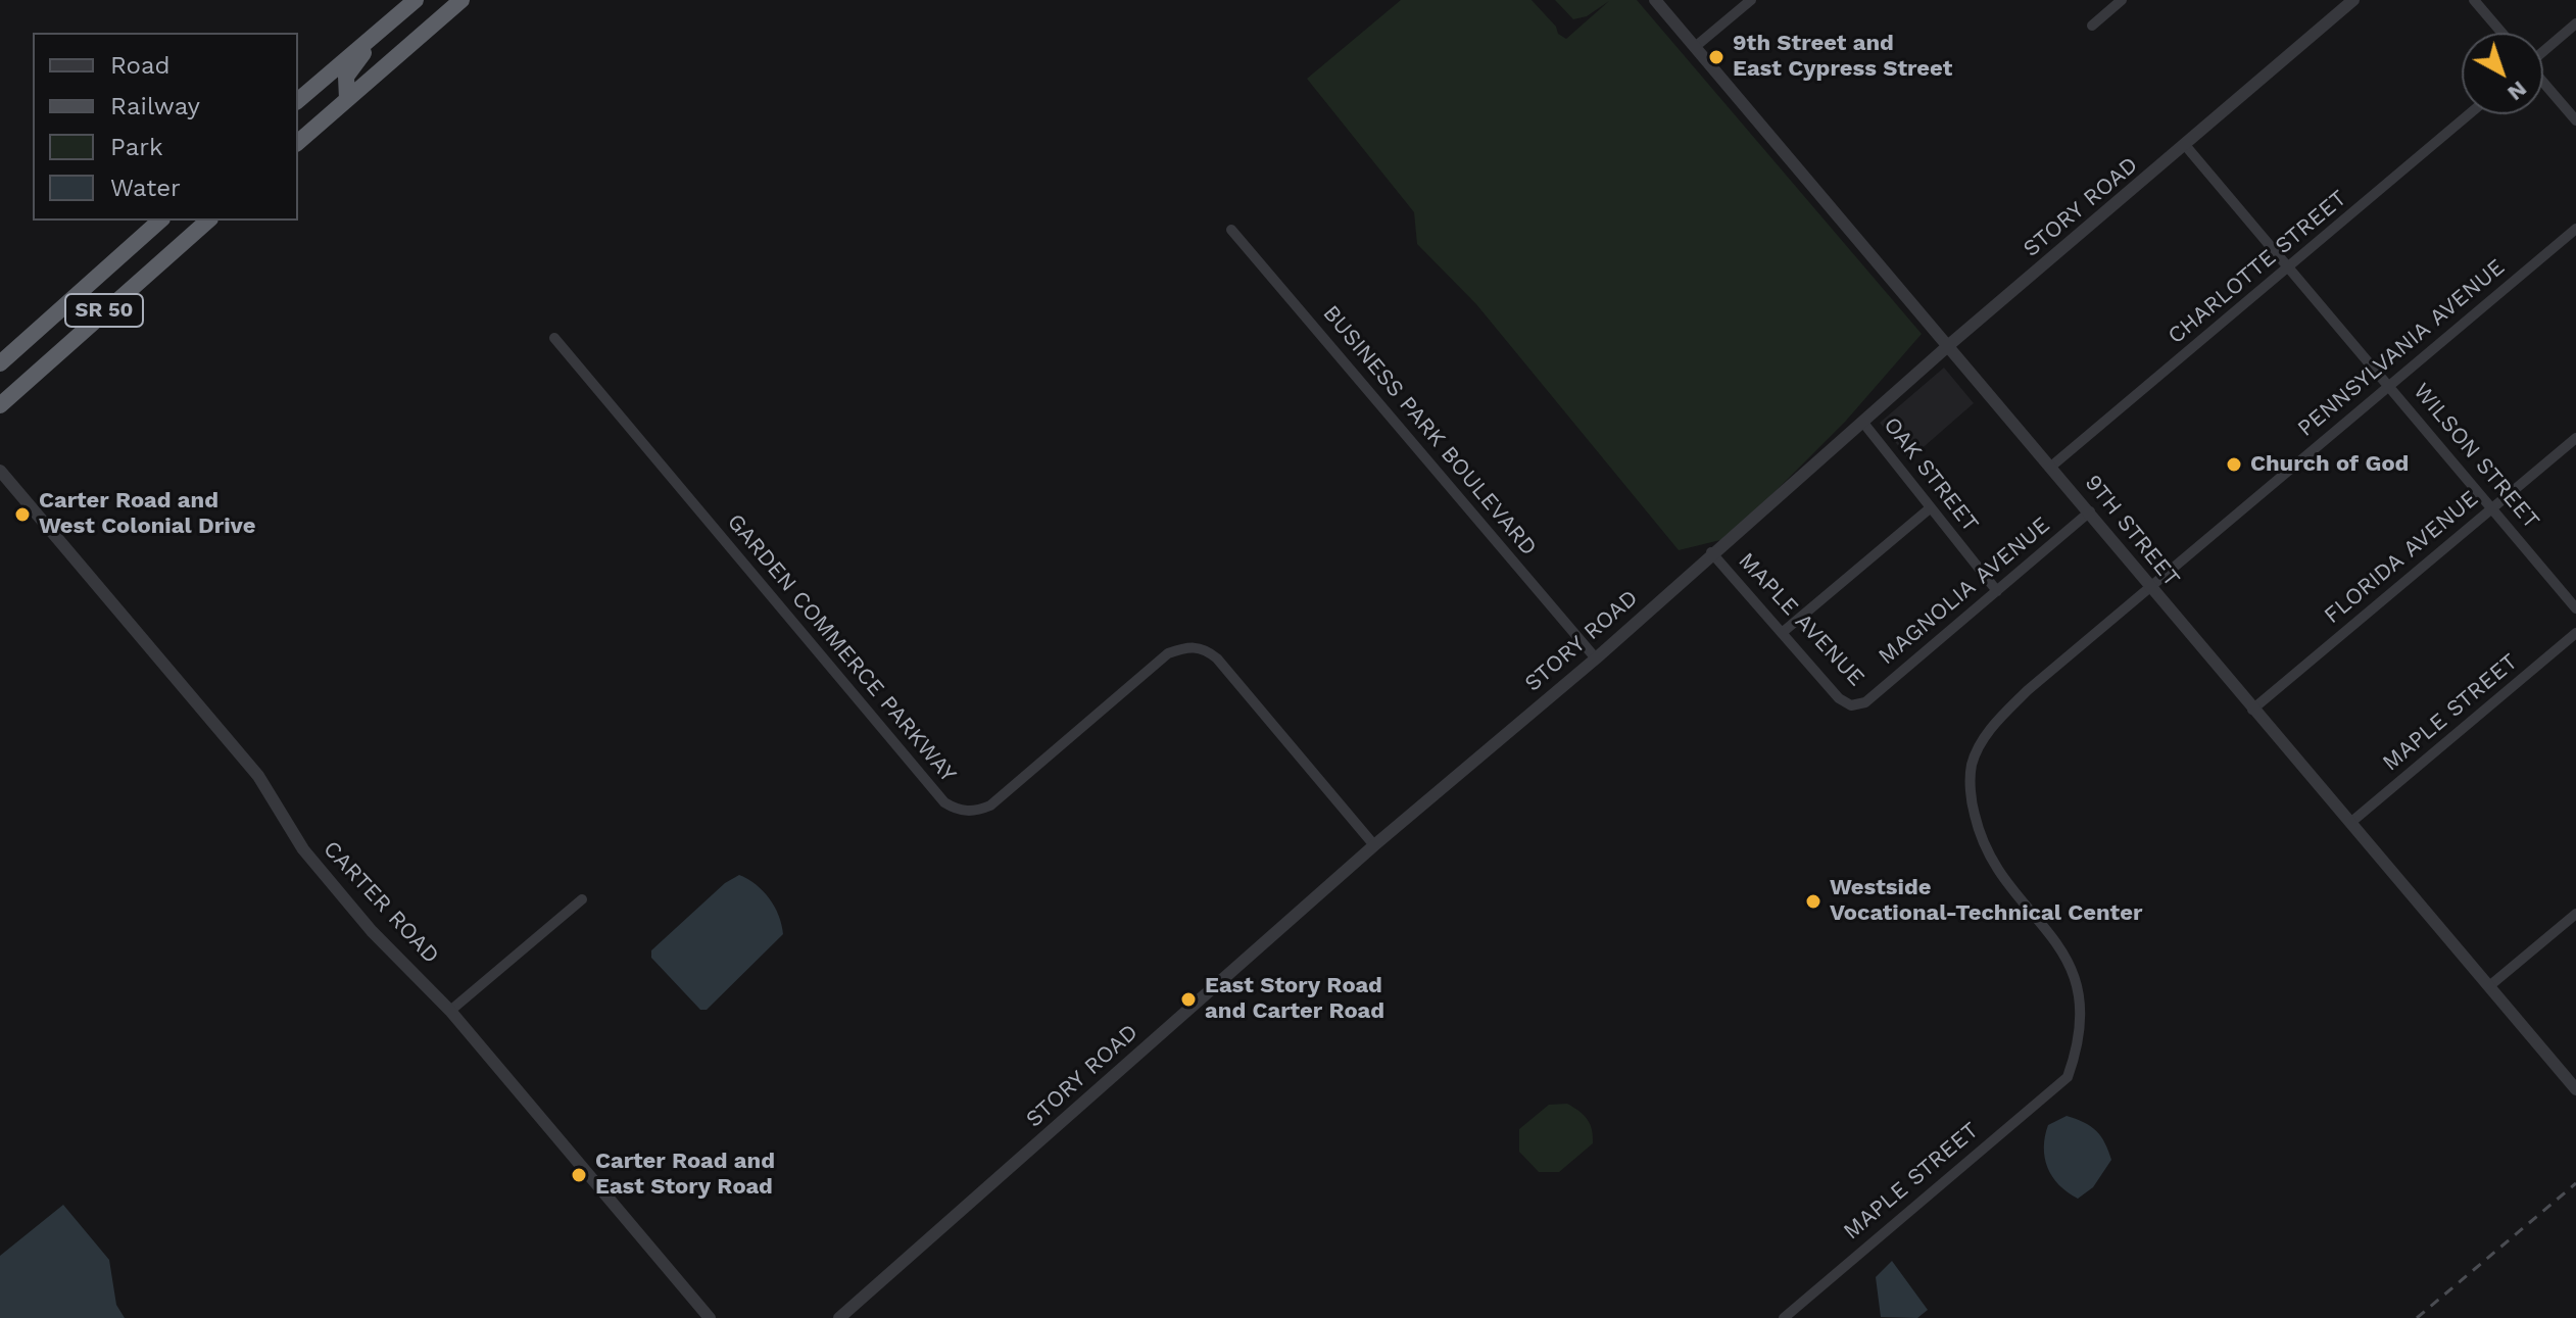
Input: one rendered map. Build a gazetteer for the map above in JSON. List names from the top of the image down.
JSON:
{
  "streets": {
    "highway": ["SR 50"],
    "street": [
      "STORY ROAD",
      "CHARLOTTE STREET",
      "PENNSYLVANIA AVENUE",
      "BUSINESS PARK BOULEVARD",
      "WILSON STREET",
      "OAK STREET",
      "9TH STREET",
      "FLORIDA AVENUE",
      "MAGNOLIA AVENUE",
      "MAPLE AVENUE",
      "GARDEN COMMERCE PARKWAY",
      "MAPLE STREET",
      "CARTER ROAD"
    ]
  },
  "crossings": [
    ["STORY ROAD", "BUSINESS PARK BOULEVARD"],
    ["STORY ROAD", "WILSON STREET"],
    ["STORY ROAD", "OAK STREET"],
    ["STORY ROAD", "9TH STREET"],
    ["STORY ROAD", "MAPLE AVENUE"],
    ["STORY ROAD", "GARDEN COMMERCE PARKWAY"],
    ["CHARLOTTE STREET", "WILSON STREET"],
    ["CHARLOTTE STREET", "9TH STREET"],
    ["PENNSYLVANIA AVENUE", "WILSON STREET"],
    ["PENNSYLVANIA AVENUE", "9TH STREET"],
    ["PENNSYLVANIA AVENUE", "MAPLE STREET"],
    ["WILSON STREET", "FLORIDA AVENUE"],
    ["OAK STREET", "MAGNOLIA AVENUE"],
    ["9TH STREET", "FLORIDA AVENUE"],
    ["9TH STREET", "MAGNOLIA AVENUE"],
    ["9TH STREET", "MAPLE STREET"],
    ["MAGNOLIA AVENUE", "MAPLE AVENUE"]
  ],
  "places": [
    "9th Street and East Cypress Street",
    "Church of God",
    "Carter Road and West Colonial Drive",
    "Westside Vocational-Technical Center",
    "East Story Road and Carter Road",
    "Carter Road and East Story Road"
  ],
  "legend": [
    "Road",
    "Railway",
    "Park",
    "Water"
  ],
  "north": "bottom right"
}
